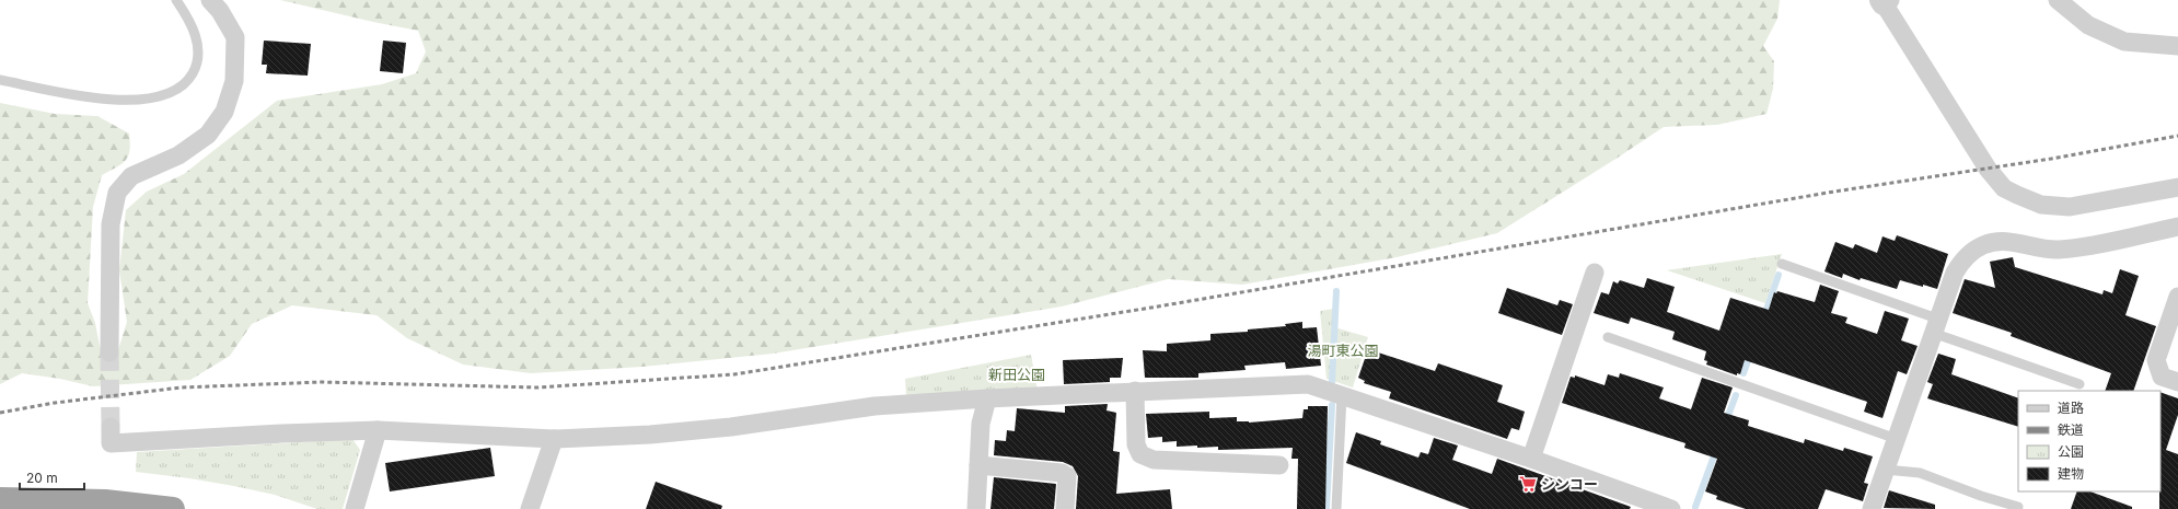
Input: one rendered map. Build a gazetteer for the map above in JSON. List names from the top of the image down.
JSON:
{
  "parks": ["湯町東公園", "新田公園"],
  "places": {
    "supermarket": ["シンコー"]
  },
  "legend": [
    "道路",
    "鉄道",
    "公園",
    "建物"
  ],
  "scale_bar": "20 m"
}
